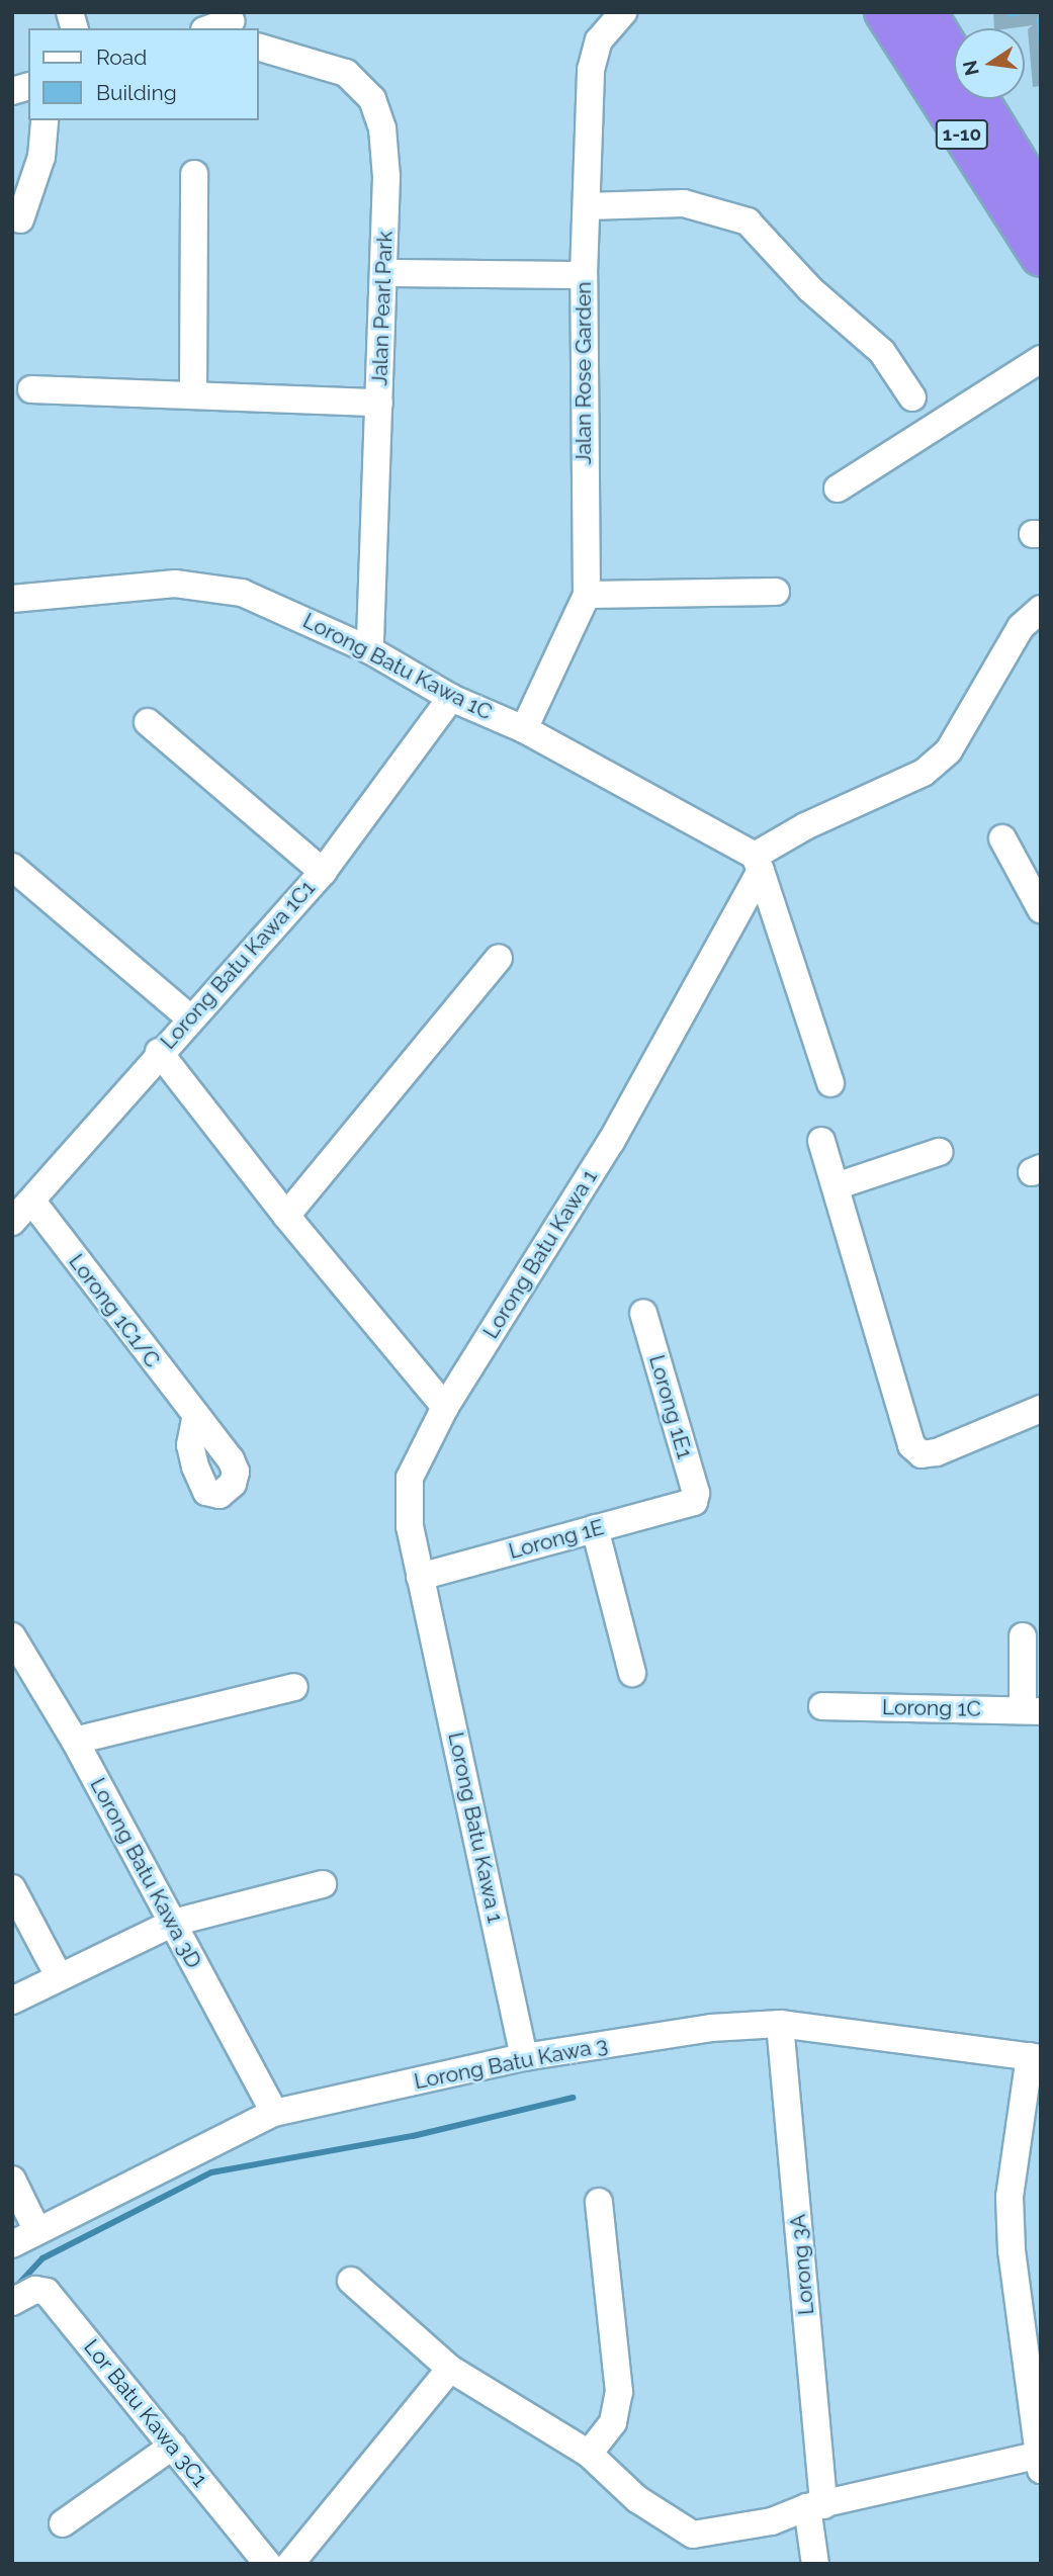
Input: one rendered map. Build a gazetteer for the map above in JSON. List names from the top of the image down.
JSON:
{
  "streets": {
    "highway": ["1-10"],
    "street": [
      "Jalan Pearl Park",
      "Jalan Rose Garden",
      "Lorong Batu Kawa 1C",
      "Lorong Batu Kawa 1C1",
      "Lorong Batu Kawa 1",
      "Lorong 1C1/C",
      "Lorong 1E1",
      "Lorong 1E",
      "Lorong 1C",
      "Lorong Batu Kawa 3D",
      "Lorong Batu Kawa 3",
      "Lorong 3A",
      "Lor Batu Kawa 3C1"
    ]
  },
  "crossings": [
    ["Jalan Pearl Park", "Lorong Batu Kawa 1C"],
    ["Jalan Rose Garden", "Lorong Batu Kawa 1C"],
    ["Lorong Batu Kawa 1C", "Lorong Batu Kawa 1C1"],
    ["Lorong Batu Kawa 1C", "Lorong Batu Kawa 1"],
    ["Lorong Batu Kawa 1C1", "Lorong 1C1/C"],
    ["Lorong Batu Kawa 1", "Lorong 1E"],
    ["Lorong Batu Kawa 1", "Lorong Batu Kawa 3"],
    ["Lorong 1E1", "Lorong 1E"],
    ["Lorong Batu Kawa 3D", "Lorong Batu Kawa 3"],
    ["Lorong Batu Kawa 3", "Lorong 3A"]
  ],
  "legend": ["Road", "Building"],
  "north": "left"
}
